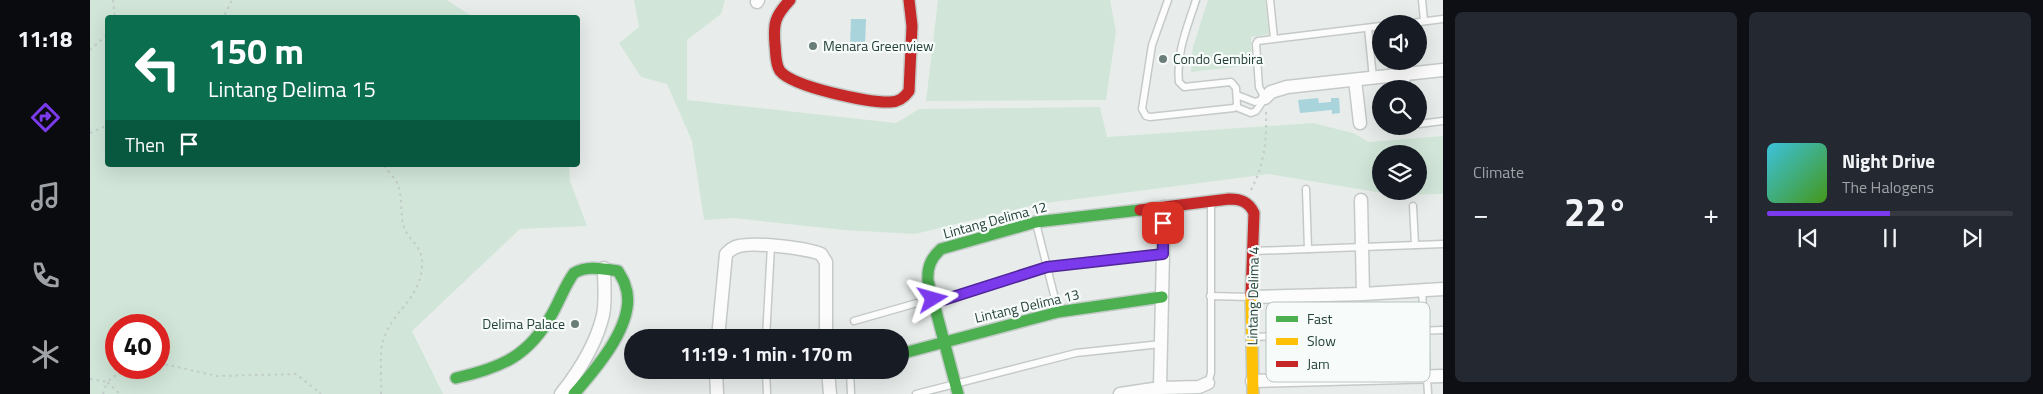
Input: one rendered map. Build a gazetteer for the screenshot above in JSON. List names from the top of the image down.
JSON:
{
  "streets": {
    "street": ["Lintang Delima 12", "Lintang Delima 4", "Lintang Delima 13"]
  },
  "crossings": [
    ["Lintang Delima 12", "Lintang Delima 4"]
  ],
  "places": ["Menara Greenview", "Condo Gembira", "Delima Palace"],
  "legend": ["Fast", "Slow", "Jam"],
  "page": {
    "tabs": "11:18",
    "tile": "Climate",
    "turn": ["150 m", "Lintang Delima 15"],
    "then": "Then",
    "song": ["Night Drive", "The Halogens"],
    "heat": ["−", "22°", "+"],
    "limit": "40",
    "trip": "11:19 · 1 min · 170 m"
  }
}
